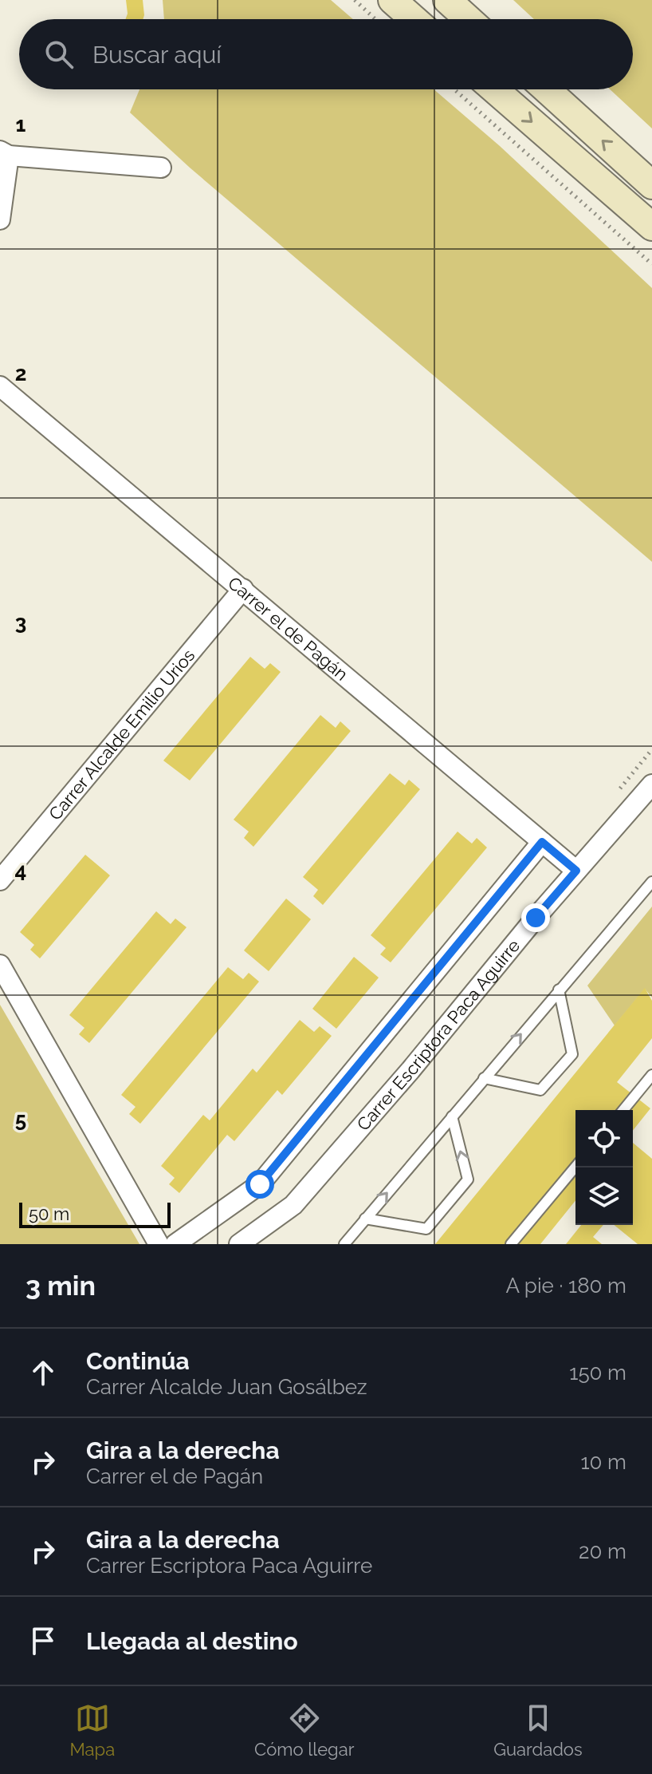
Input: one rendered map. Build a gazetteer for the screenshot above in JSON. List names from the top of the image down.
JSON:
{
  "streets": {
    "street": ["Carrer el de Pagán", "Carrer Alcalde Emilio Urios", "Carrer Escriptora Paca Aguirre"]
  },
  "crossings": [
    ["Carrer el de Pagán", "Carrer Alcalde Emilio Urios"],
    ["Carrer el de Pagán", "Carrer Escriptora Paca Aguirre"]
  ],
  "scale_bar": "50 m",
  "page": {
    "search": "Buscar aquí",
    "scale": "50 m",
    "heading": ["3 min", "A pie · 180 m"],
    "list": [
      ["Continúa", "Carrer Alcalde Juan Gosálbez", "150 m"],
      ["Gira a la derecha", "Carrer el de Pagán", "10 m"],
      ["Gira a la derecha", "Carrer Escriptora Paca Aguirre", "20 m"],
      "Llegada al destino"
    ],
    "nav": ["Mapa", "Cómo llegar", "Guardados"]
  },
  "grid": {
    "rows": [
      "1",
      "2",
      "3",
      "4",
      "5"
    ]
  }
}
